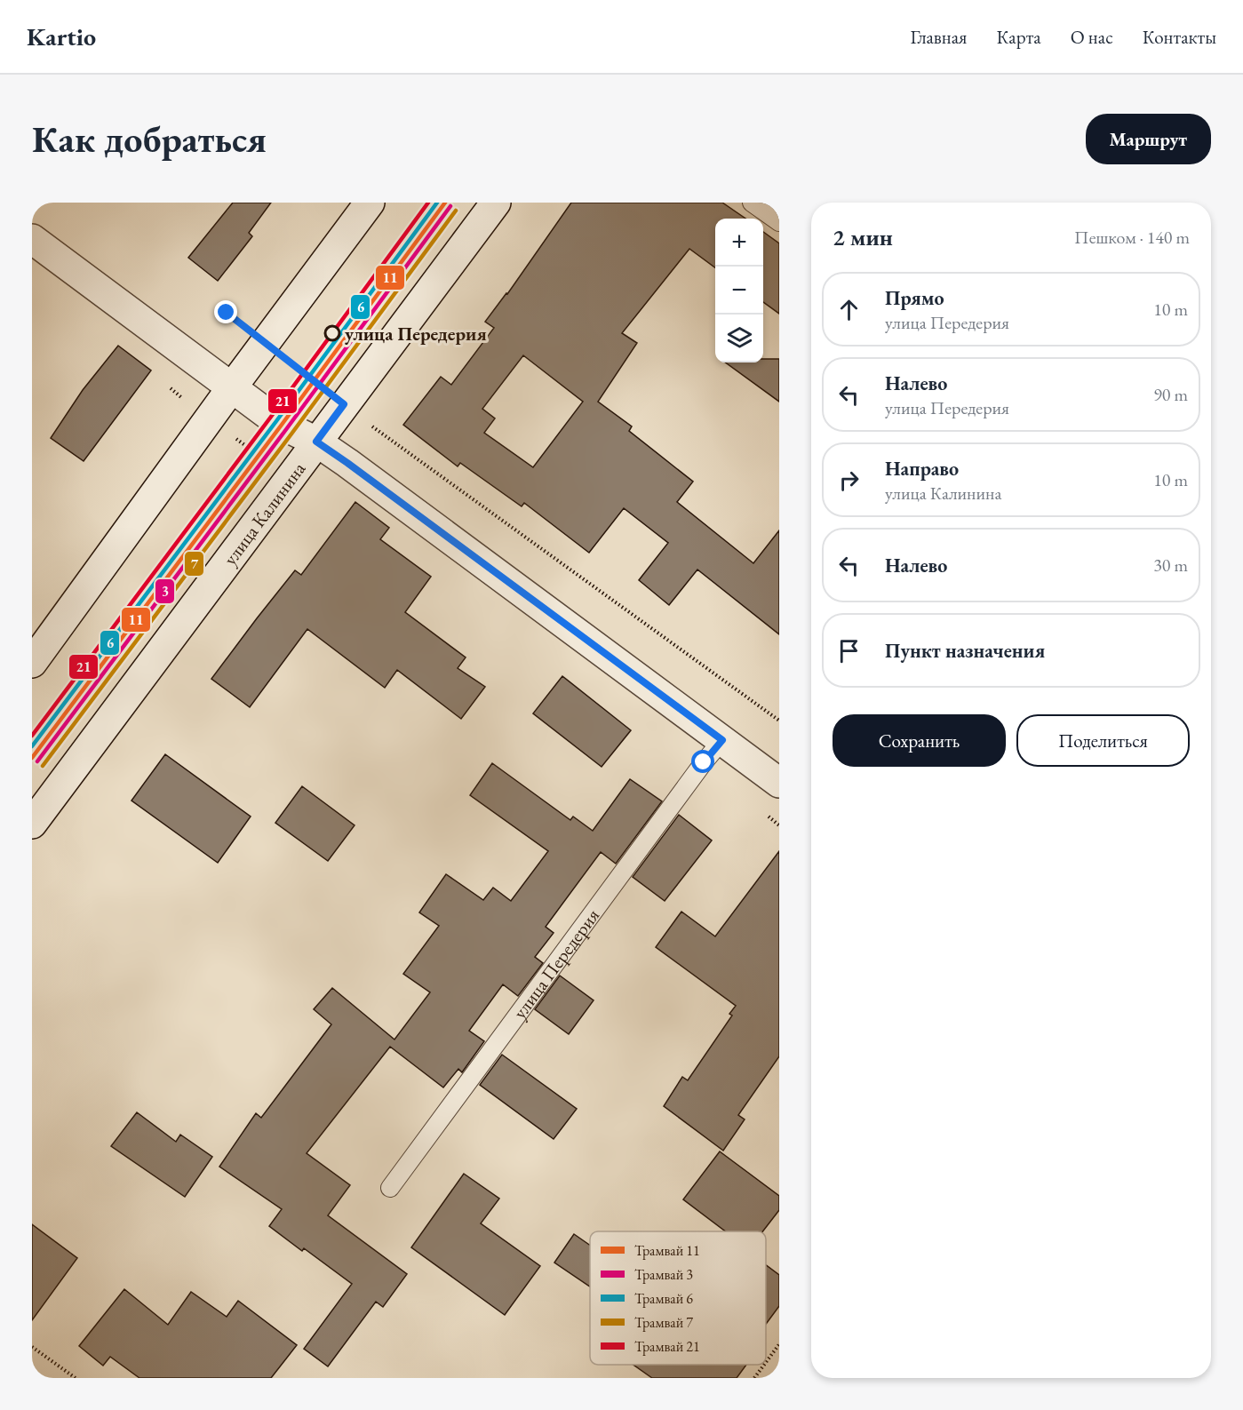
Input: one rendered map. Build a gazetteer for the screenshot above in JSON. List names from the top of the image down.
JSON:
{
  "streets": {
    "main road": ["улица Калинина"],
    "lane": ["улица Передерия"]
  },
  "places": ["улица Передерия"],
  "lines": [
    "tram line 11",
    "tram line 6",
    "tram line 21",
    "tram line 3",
    "tram line 7"
  ],
  "legend": [
    "Трамвай 11",
    "Трамвай 3",
    "Трамвай 6",
    "Трамвай 7",
    "Трамвай 21"
  ],
  "page": {
    "header": "Kartio",
    "nav": [
      "Главная",
      "Карта",
      "О нас",
      "Контакты"
    ],
    "buttons": [
      "Маршрут",
      ["Сохранить", "Поделиться"]
    ],
    "title": "Как добраться",
    "heading": ["2 мин", "Пешком · 140 m"],
    "map_buttons": ["+", "−"],
    "list": [
      ["Прямо", "улица Передерия", "10 m"],
      ["Налево", "улица Передерия", "90 m"],
      ["Направо", "улица Калинина", "10 m"],
      ["Налево", "30 m"],
      "Пункт назначения"
    ]
  }
}
